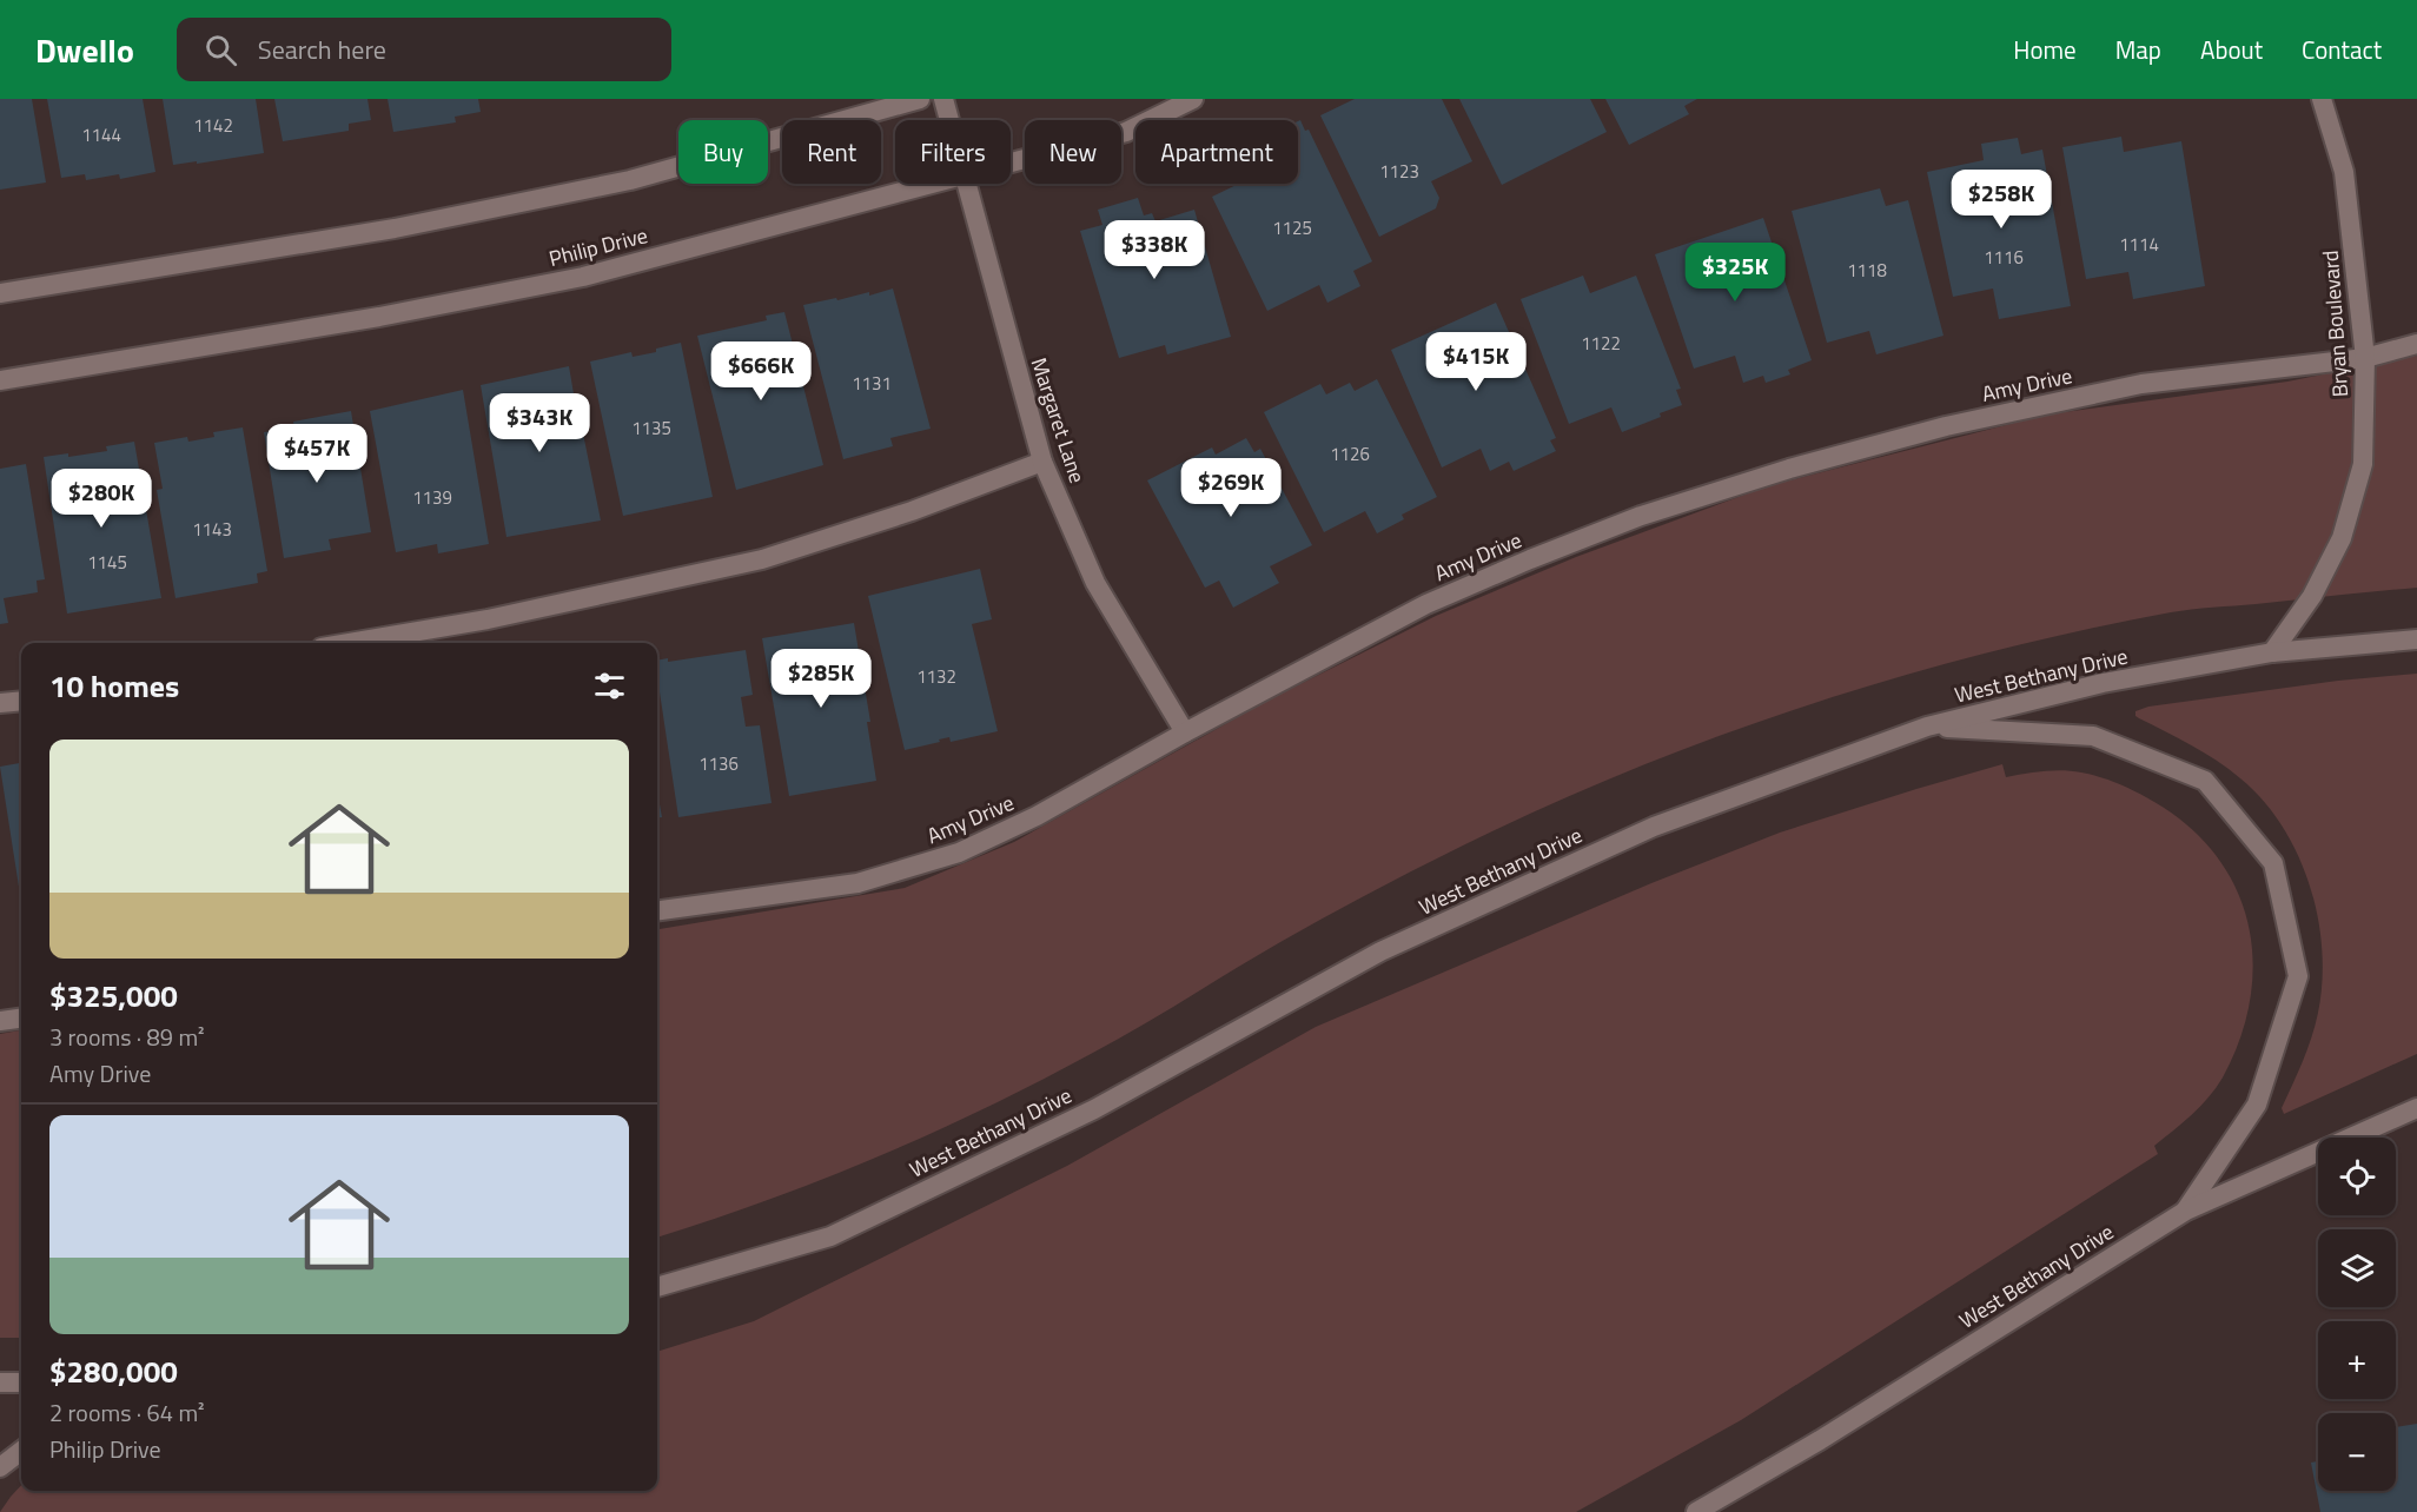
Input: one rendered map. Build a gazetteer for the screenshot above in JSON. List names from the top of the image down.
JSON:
{
  "streets": {
    "street": [
      "Philip Drive",
      "Bryan Boulevard",
      "Amy Drive",
      "Margaret Lane",
      "West Bethany Drive"
    ]
  },
  "crossings": [
    ["Bryan Boulevard", "Amy Drive"],
    ["Bryan Boulevard", "West Bethany Drive"],
    ["Amy Drive", "Margaret Lane"]
  ],
  "house_numbers": [
    "1142",
    "1144",
    "1123",
    "1125",
    "1114",
    "1116",
    "1118",
    "1122",
    "1131",
    "1135",
    "1126",
    "1139",
    "1143",
    "1145",
    "1132",
    "1136"
  ],
  "page": {
    "header": "Dwello",
    "search": "Search here",
    "nav": [
      "Home",
      "Map",
      "About",
      "Contact"
    ],
    "chip": [
      "Buy",
      "Rent",
      "Filters",
      "New",
      "Apartment"
    ],
    "price": [
      "$258K",
      "$338K",
      "$325K",
      "$415K",
      "$666K",
      "$343K",
      "$457K",
      "$269K",
      "$280K",
      "$285K"
    ],
    "heading": "10 homes",
    "list": [
      {
        "name": "$325,000",
        "note": "3 rooms · 89 m² · Amy Drive"
      },
      {
        "name": "$280,000",
        "note": "2 rooms · 64 m² · Philip Drive"
      }
    ],
    "map_buttons": ["+", "−"]
  }
}
